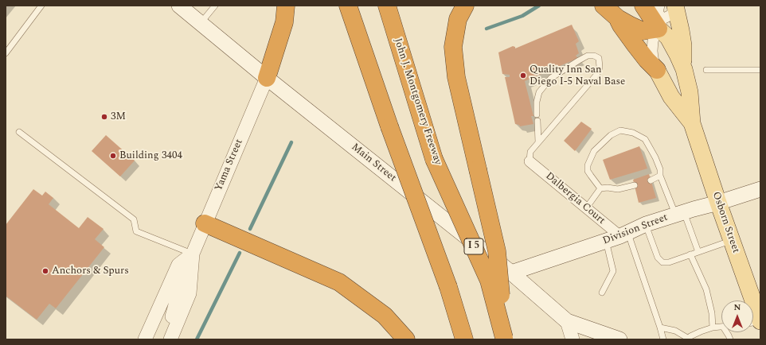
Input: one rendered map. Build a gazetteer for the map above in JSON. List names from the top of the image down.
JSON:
{
  "streets": {
    "highway": ["John J. Montgomery Freeway", "I 5"],
    "main road": ["Main Street", "Osborn Street", "Division Street"],
    "street": ["Yama Street", "Dalbergia Court"]
  },
  "crossings": [
    ["Main Street", "Yama Street"],
    ["Main Street", "Division Street"],
    ["Dalbergia Court", "Division Street"],
    ["Osborn Street", "Division Street"]
  ],
  "places": [
    "Quality Inn San Diego I-5 Naval Base",
    "3M",
    "Building 3404",
    "Anchors & Spurs"
  ],
  "north": "top"
}
